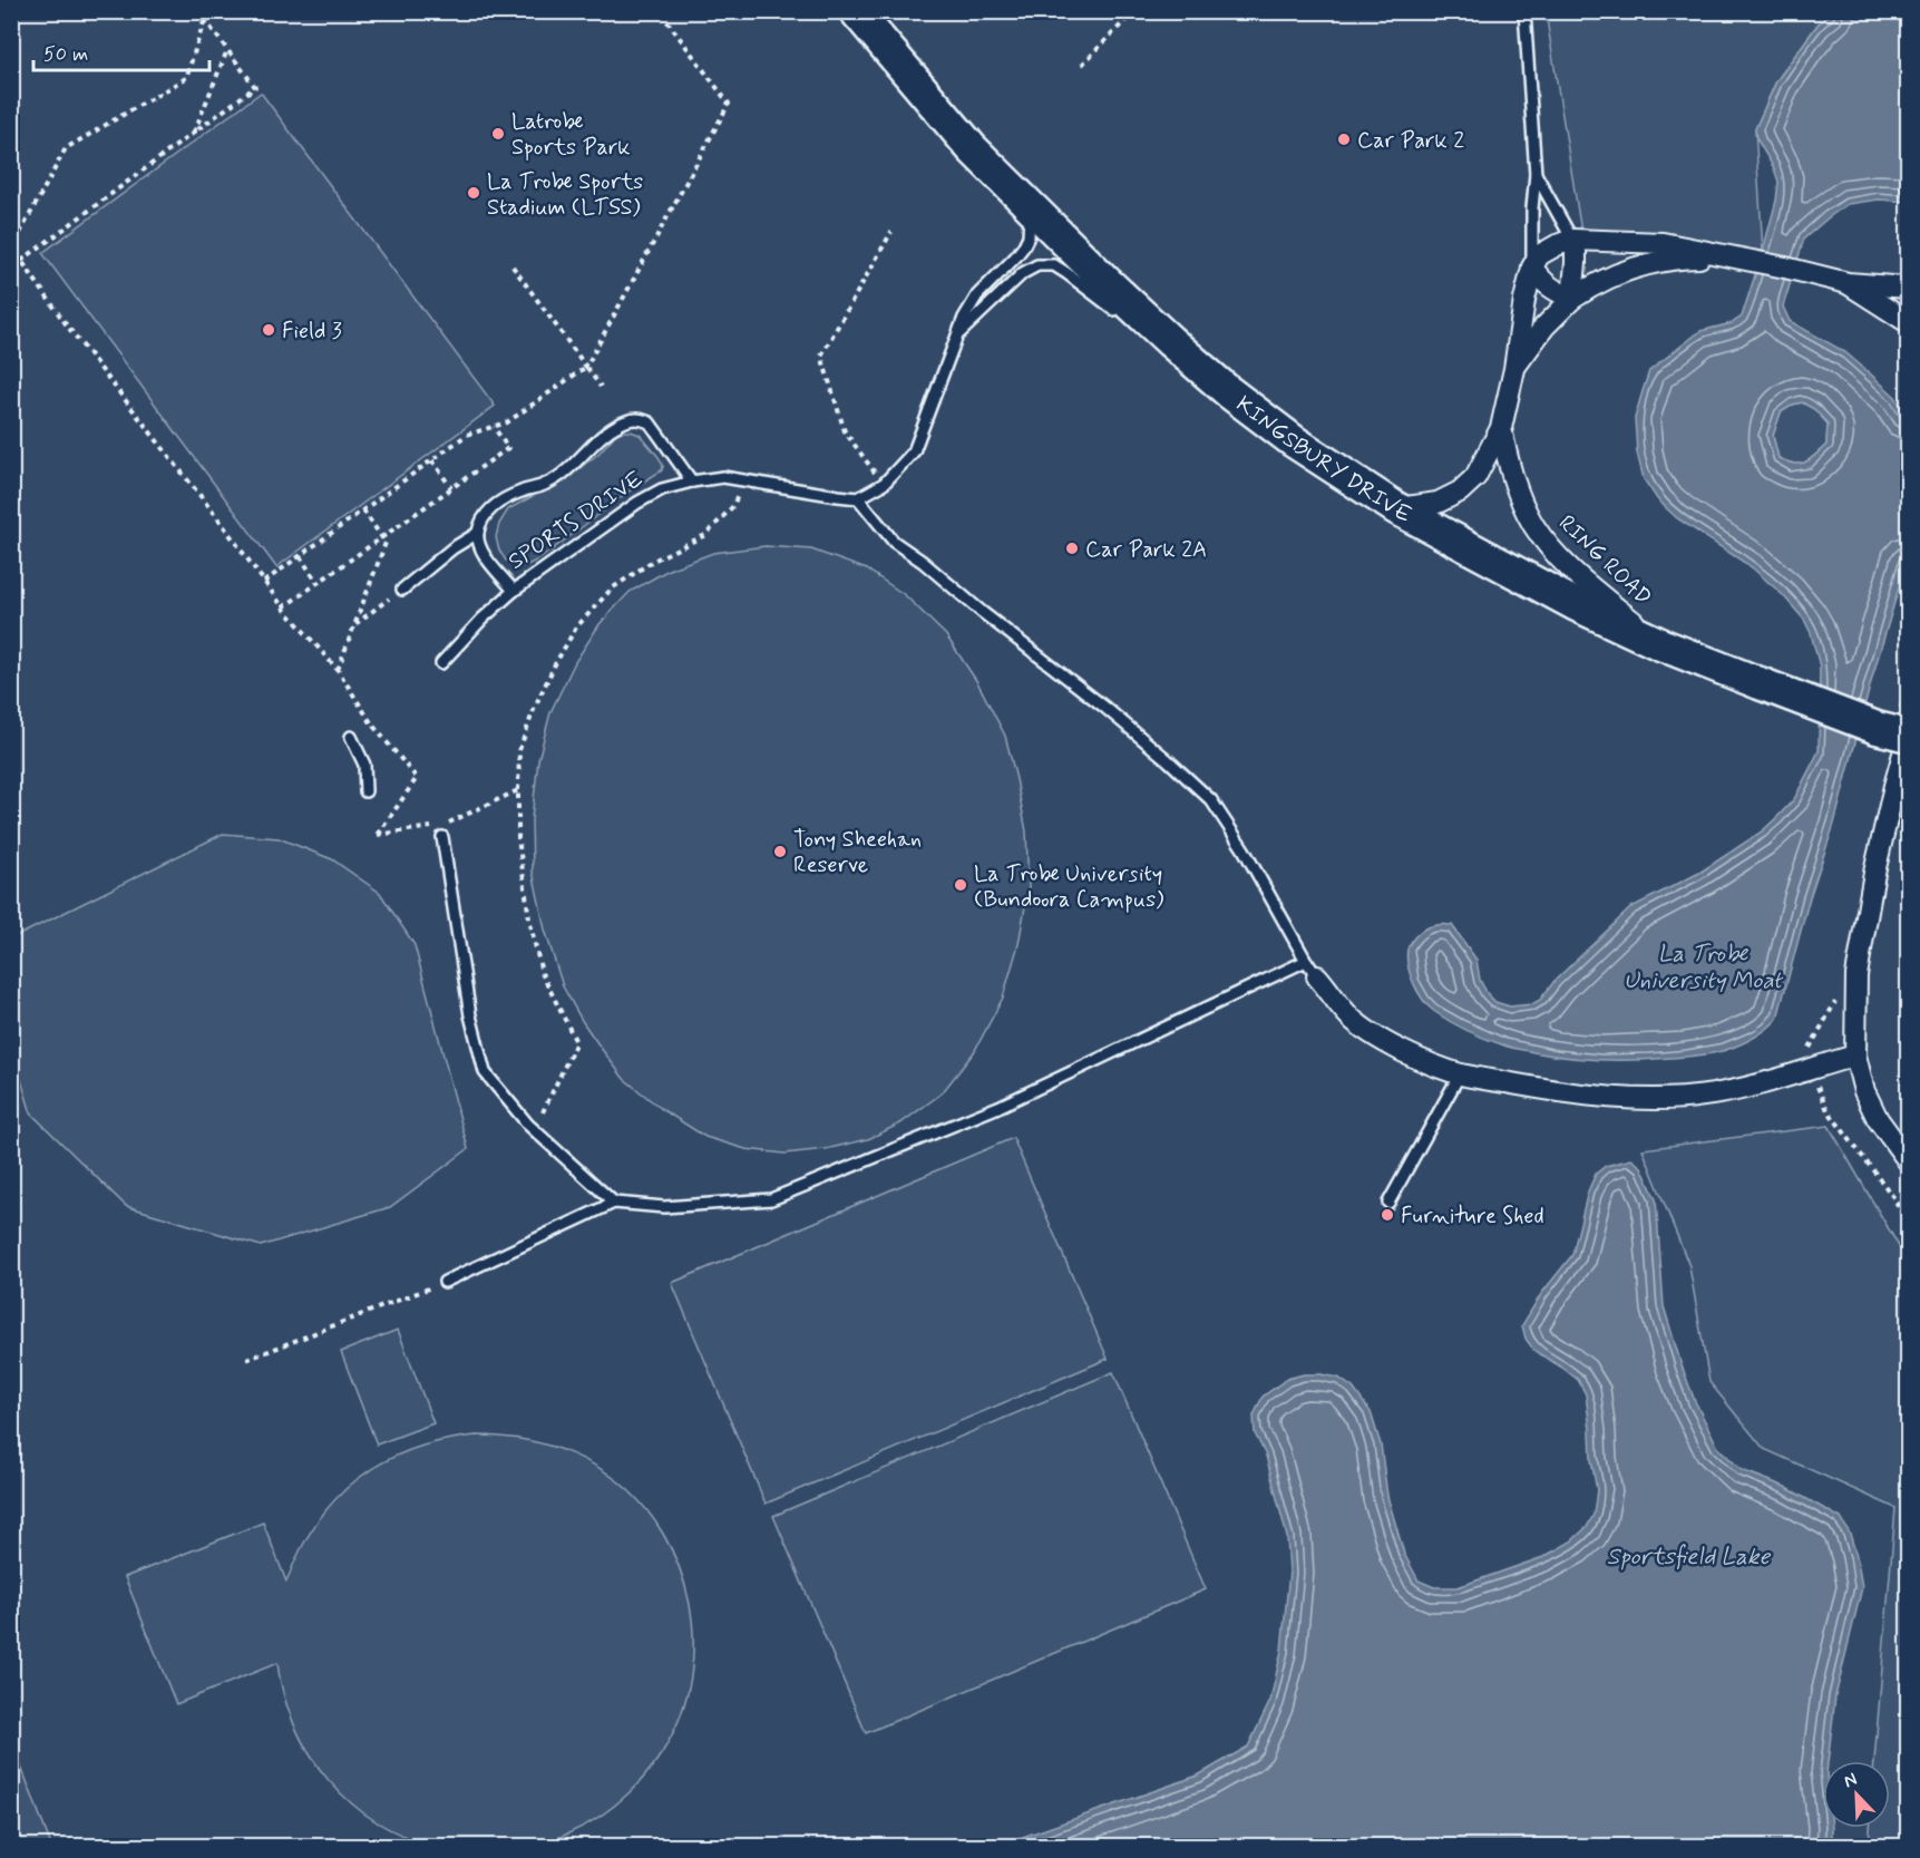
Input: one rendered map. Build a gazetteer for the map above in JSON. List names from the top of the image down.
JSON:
{
  "streets": {
    "main road": ["KINGSBURY DRIVE"],
    "street": ["RING ROAD"],
    "lane": ["SPORTS DRIVE"]
  },
  "crossings": [
    ["KINGSBURY DRIVE", "RING ROAD"]
  ],
  "water": ["La Trobe University Moat", "Sportsfield Lake"],
  "places": [
    "Latrobe Sports Park",
    "Car Park 2",
    "La Trobe Sports Stadium (LTSS)",
    "Field 3",
    "Car Park 2A",
    "Tony Sheehan Reserve",
    "La Trobe University (Bundoora Campus)",
    "Furniture Shed"
  ],
  "scale_bar": "50 m",
  "north": "top left"
}
